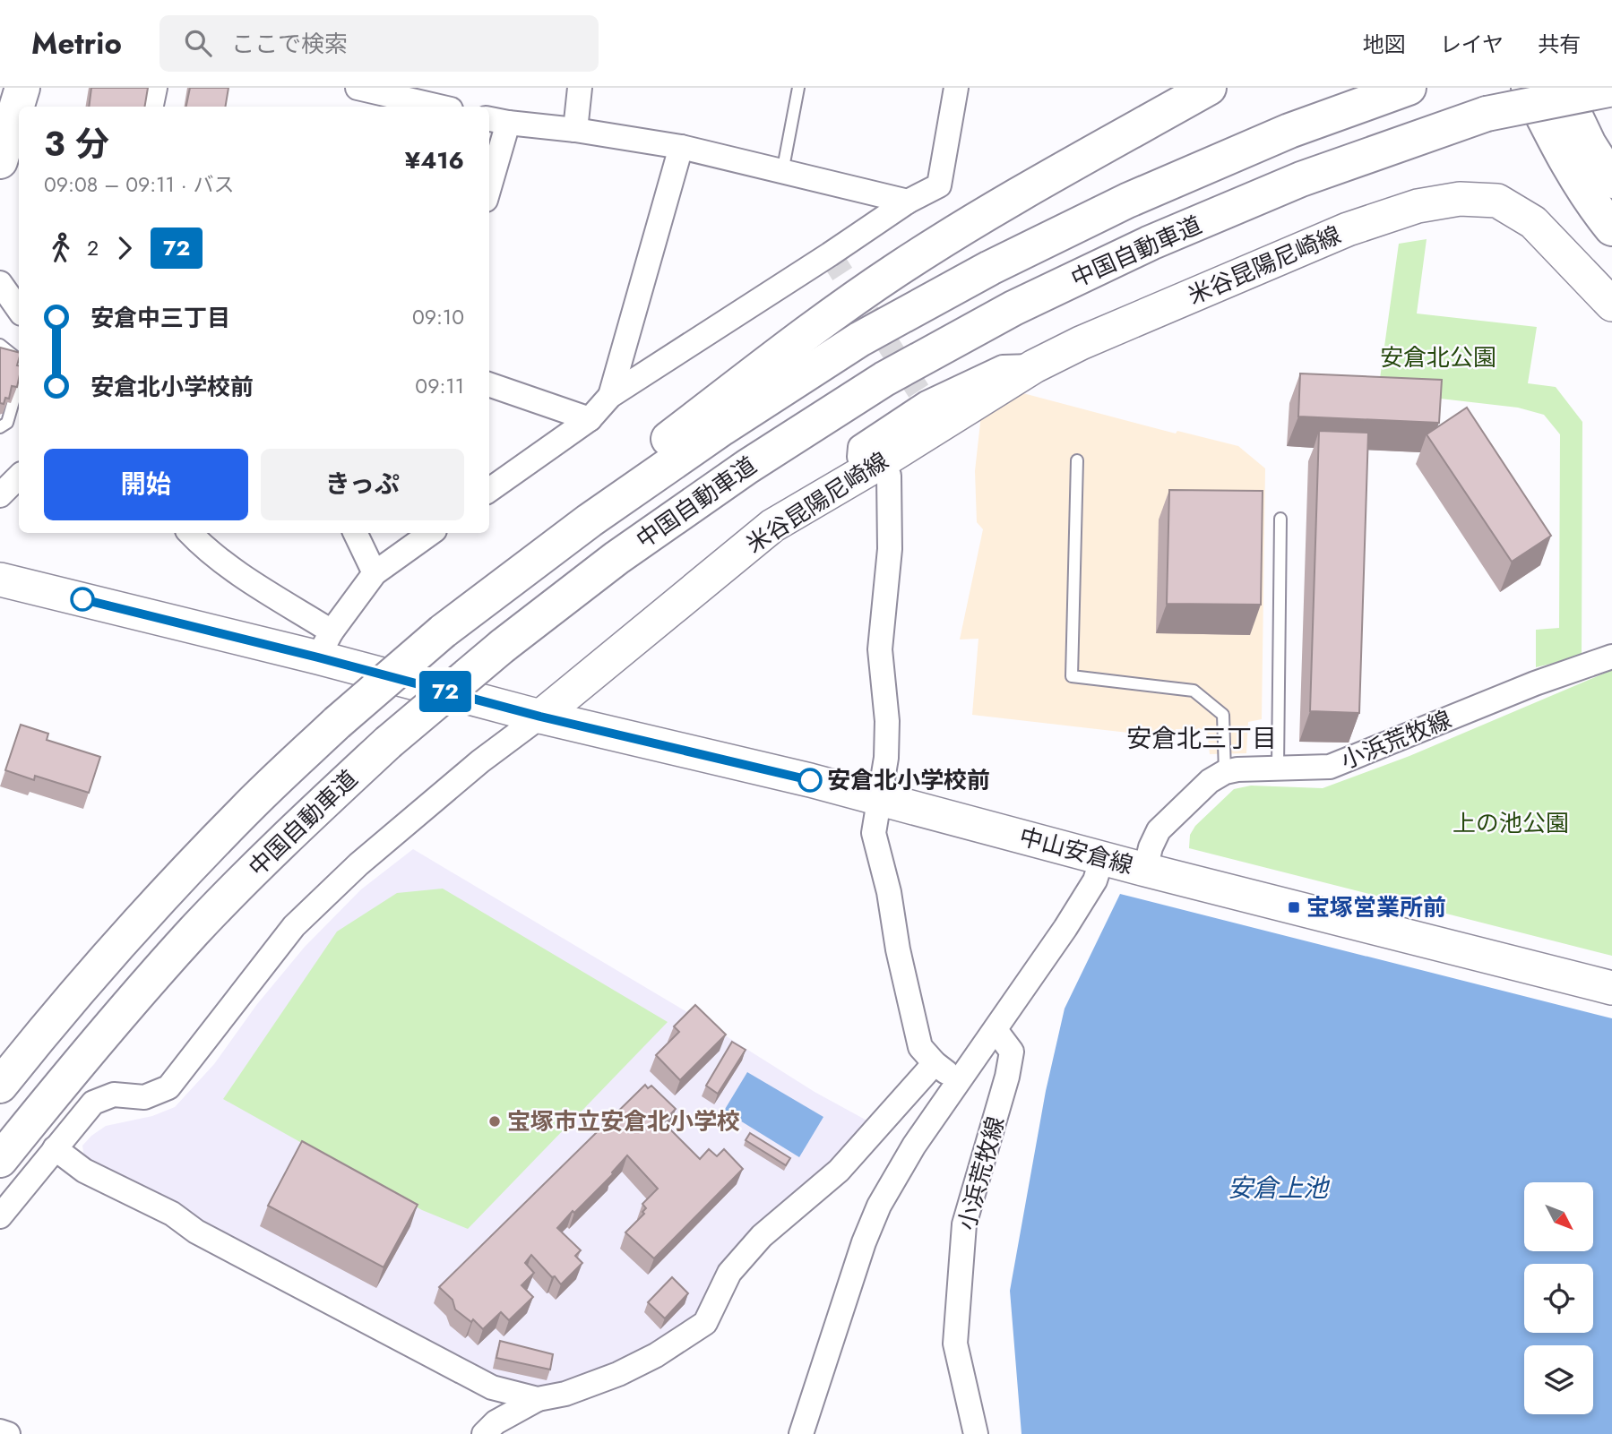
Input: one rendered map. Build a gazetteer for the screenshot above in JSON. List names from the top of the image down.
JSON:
{
  "streets": {
    "highway": ["中国自動車道"],
    "main road": ["米谷昆陽尼崎線", "中山安倉線"],
    "street": ["小浜荒牧線"]
  },
  "crossings": [
    ["米谷昆陽尼崎線", "中山安倉線"],
    ["小浜荒牧線", "中山安倉線"]
  ],
  "districts": ["安倉北三丁目"],
  "water": ["安倉上池"],
  "parks": ["安倉北公園", "上の池公園"],
  "places": {
    "other": ["安倉北小学校前", "宝塚市立安倉北小学校"],
    "transit": ["宝塚営業所前"]
  },
  "lines": ["bus line 72"],
  "north": "bottom right",
  "page": {
    "header": "Metrio",
    "search": "ここで検索",
    "nav": ["地図", "レイヤ", "共有"],
    "on_map": "72",
    "heading": ["3 分", "09:08 – 09:11 · バス", "¥416"],
    "legs": ["2", "72"],
    "list": [
      {
        "name": "安倉中三丁目",
        "value": "09:10"
      },
      {
        "name": "安倉北小学校前",
        "value": "09:11"
      }
    ],
    "buttons": ["開始", "きっぷ"]
  }
}
